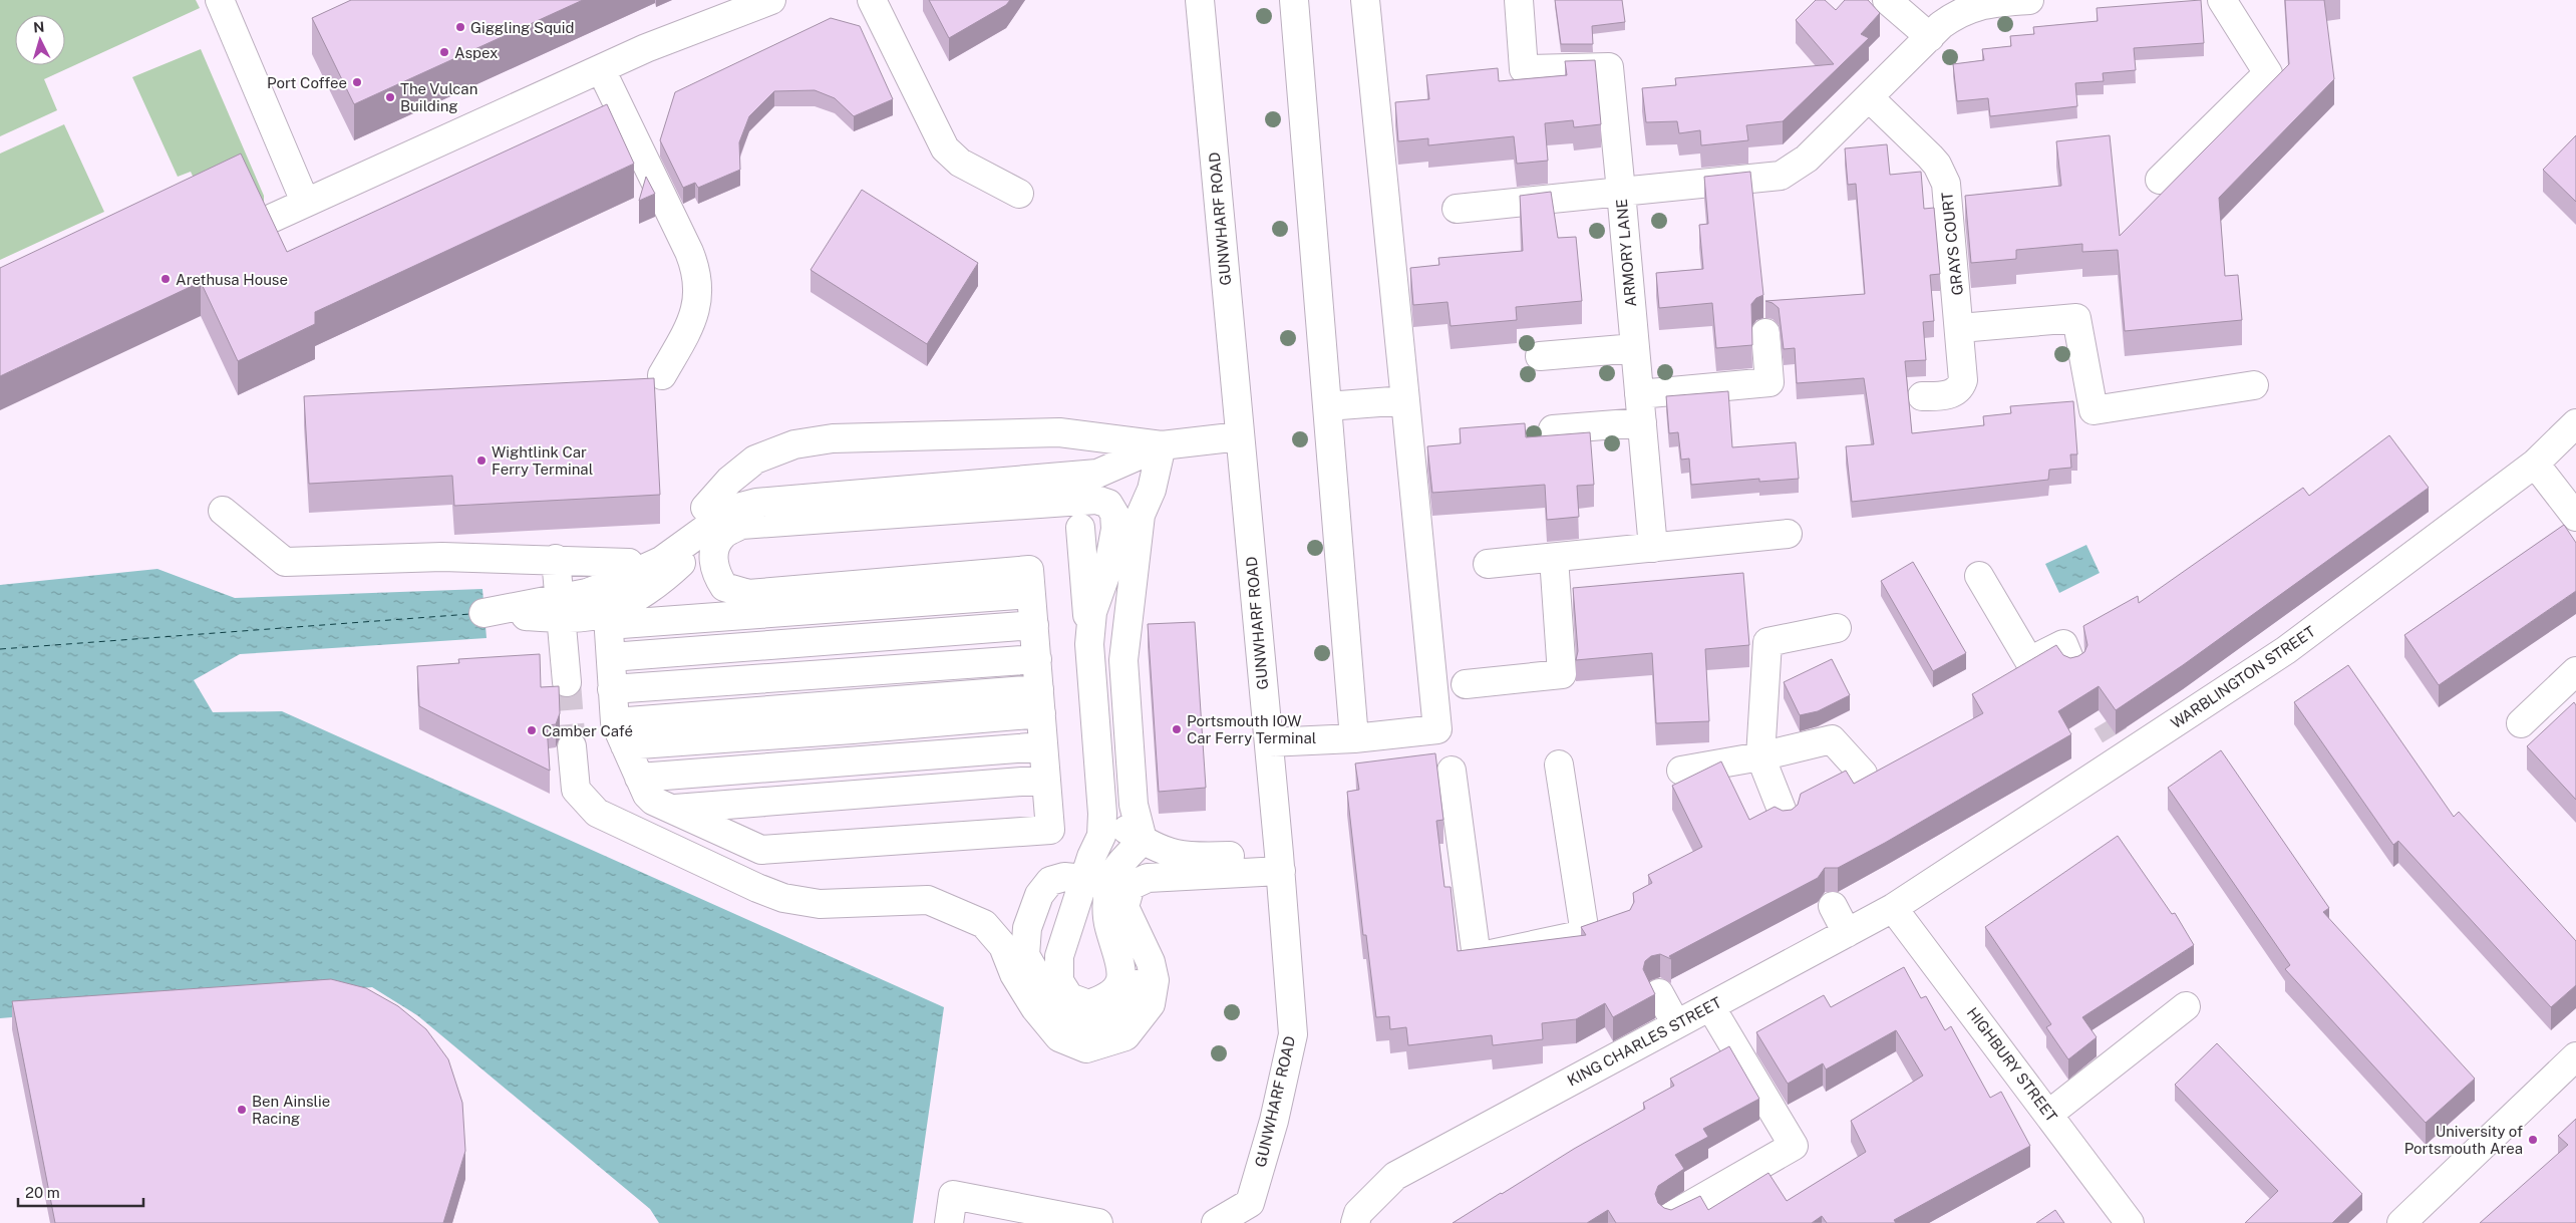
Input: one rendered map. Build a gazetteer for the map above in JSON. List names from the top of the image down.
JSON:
{
  "streets": {
    "street": [
      "GUNWHARF ROAD",
      "GRAYS COURT",
      "ARMORY LANE",
      "WARBLINGTON STREET",
      "KING CHARLES STREET",
      "HIGHBURY STREET"
    ]
  },
  "crossings": [
    ["GRAYS COURT", "ARMORY LANE"],
    ["WARBLINGTON STREET", "KING CHARLES STREET"],
    ["WARBLINGTON STREET", "HIGHBURY STREET"],
    ["KING CHARLES STREET", "HIGHBURY STREET"]
  ],
  "places": [
    "Giggling Squid",
    "Aspex",
    "Port Coffee",
    "The Vulcan Building",
    "Arethusa House",
    "Wightlink Car Ferry Terminal",
    "Portsmouth IOW Car Ferry Terminal",
    "Camber Café",
    "Ben Ainslie Racing",
    "University of Portsmouth Area"
  ],
  "scale_bar": "20 m",
  "north": "top"
}
